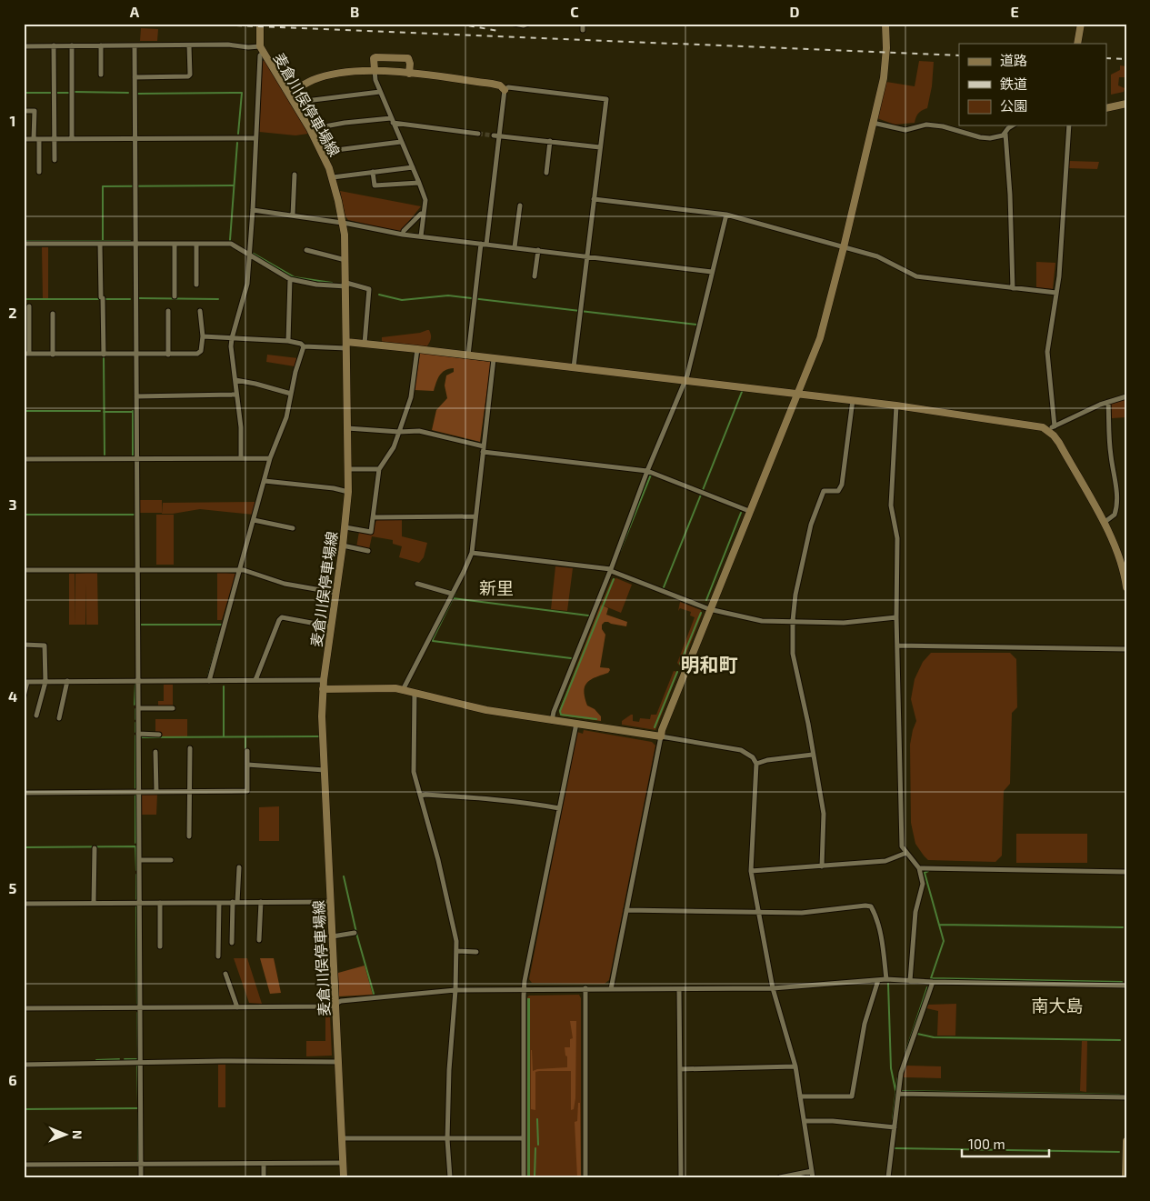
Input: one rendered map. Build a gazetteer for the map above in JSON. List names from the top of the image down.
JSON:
{
  "streets": {
    "street": ["麦倉川俣停車場線"]
  },
  "districts": ["新里", "明和町", "南大島"],
  "legend": ["道路", "鉄道", "公園"],
  "scale_bar": "100 m",
  "north": "right",
  "grid": {
    "columns": [
      "A",
      "B",
      "C",
      "D",
      "E"
    ],
    "rows": [
      "1",
      "2",
      "3",
      "4",
      "5",
      "6"
    ]
  }
}
